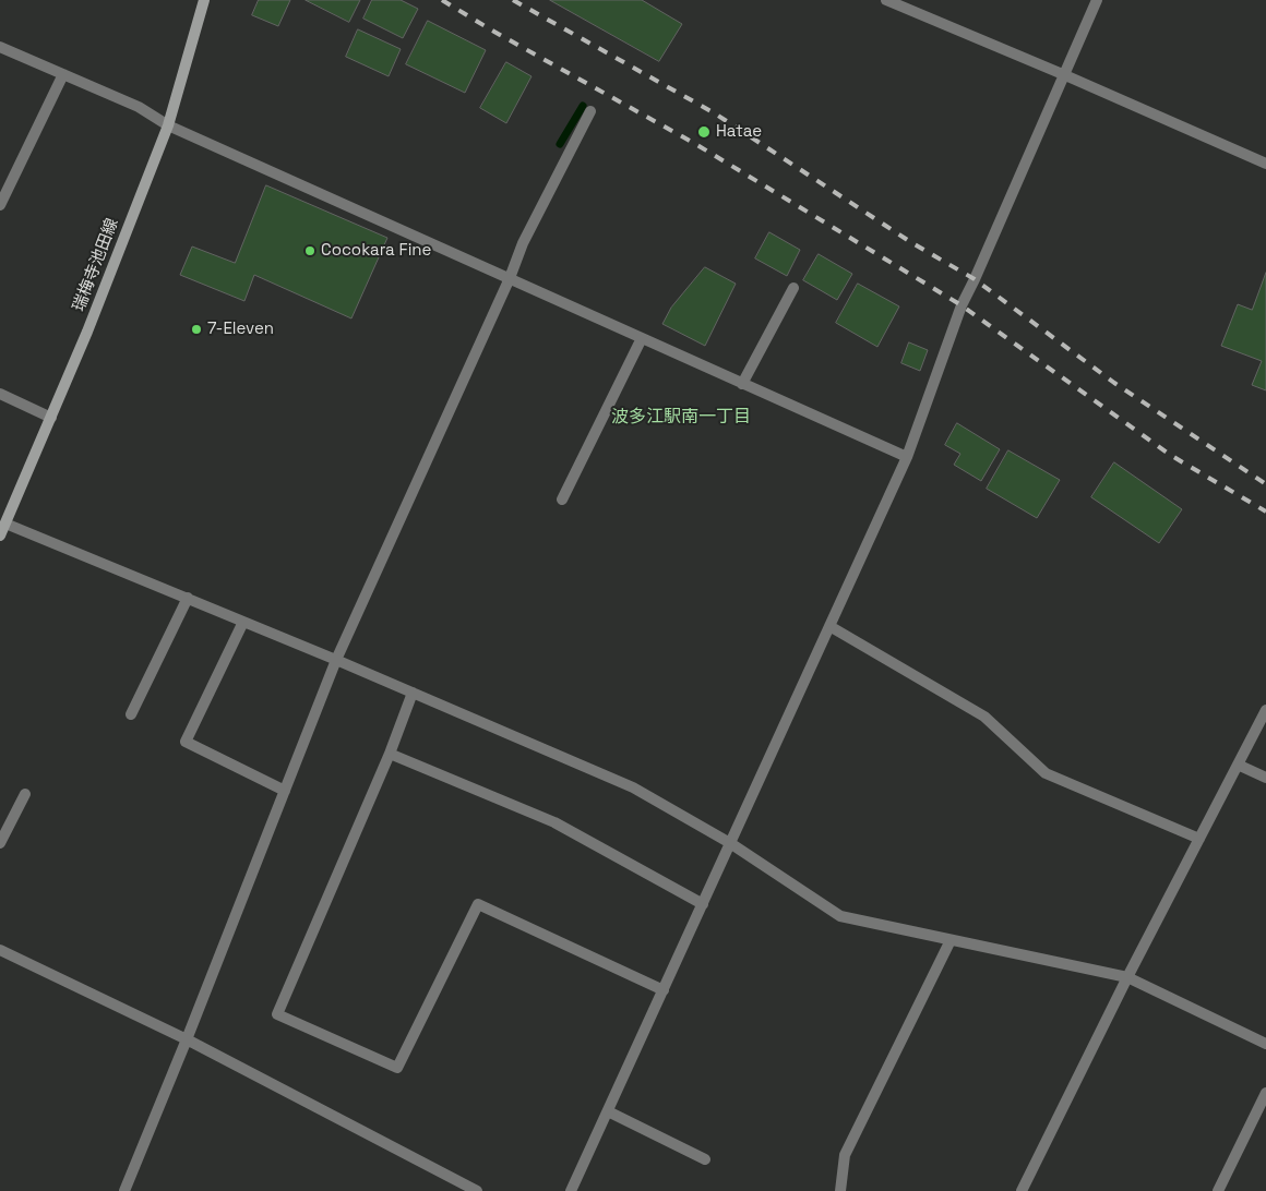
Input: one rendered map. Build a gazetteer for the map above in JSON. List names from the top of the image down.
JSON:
{
  "streets": {
    "main road": ["瑞梅寺池田線"]
  },
  "districts": ["波多江駅南一丁目"],
  "places": ["Hatae", "Cocokara Fine", "7-Eleven"]
}
